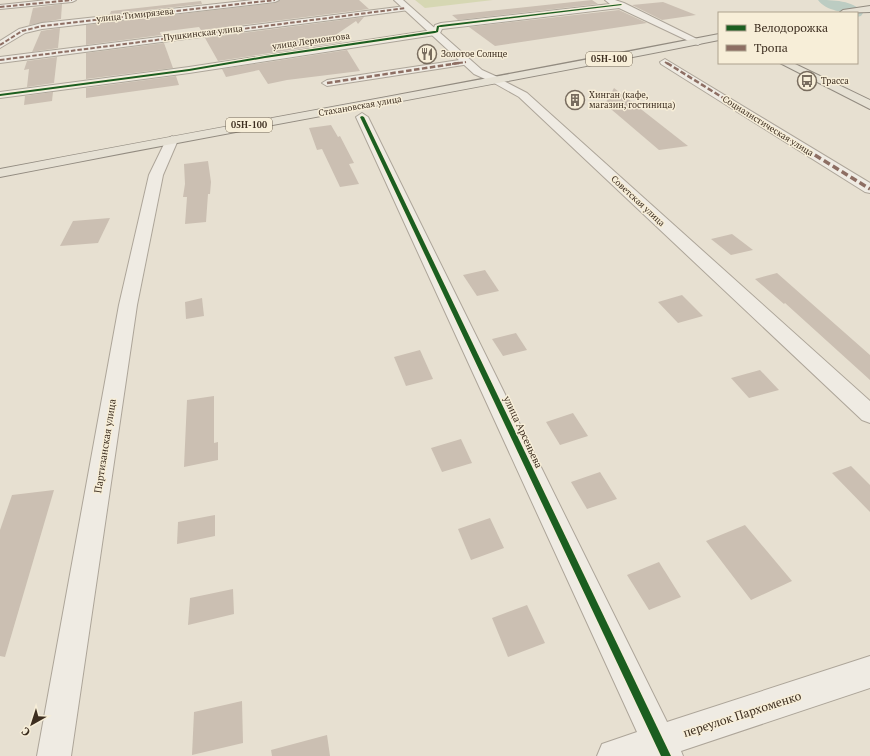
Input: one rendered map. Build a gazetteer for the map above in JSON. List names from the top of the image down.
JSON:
{
  "streets": {
    "main road": ["05Н-100", "Стахановская улица"],
    "street": [
      "улица Тимирязева",
      "Пушкинская улица",
      "улица Лермонтова",
      "Социалистическая улица",
      "Советская улица",
      "улица Арсеньева",
      "Партизанская улица",
      "переулок Пархоменко"
    ]
  },
  "crossings": [
    ["Пушкинская улица", "Советская улица"],
    ["улица Лермонтова", "Советская улица"],
    ["Стахановская улица", "Советская улица"],
    ["Стахановская улица", "Партизанская улица"],
    ["улица Арсеньева", "переулок Пархоменко"]
  ],
  "places": {
    "restaurant": ["Золотое Солнце"],
    "bus stop": ["Трасса"],
    "building": ["Хинган (кафе, магазин, гостиница)"]
  },
  "legend": ["Велодорожка", "Тропа"],
  "north": "bottom left"
}
